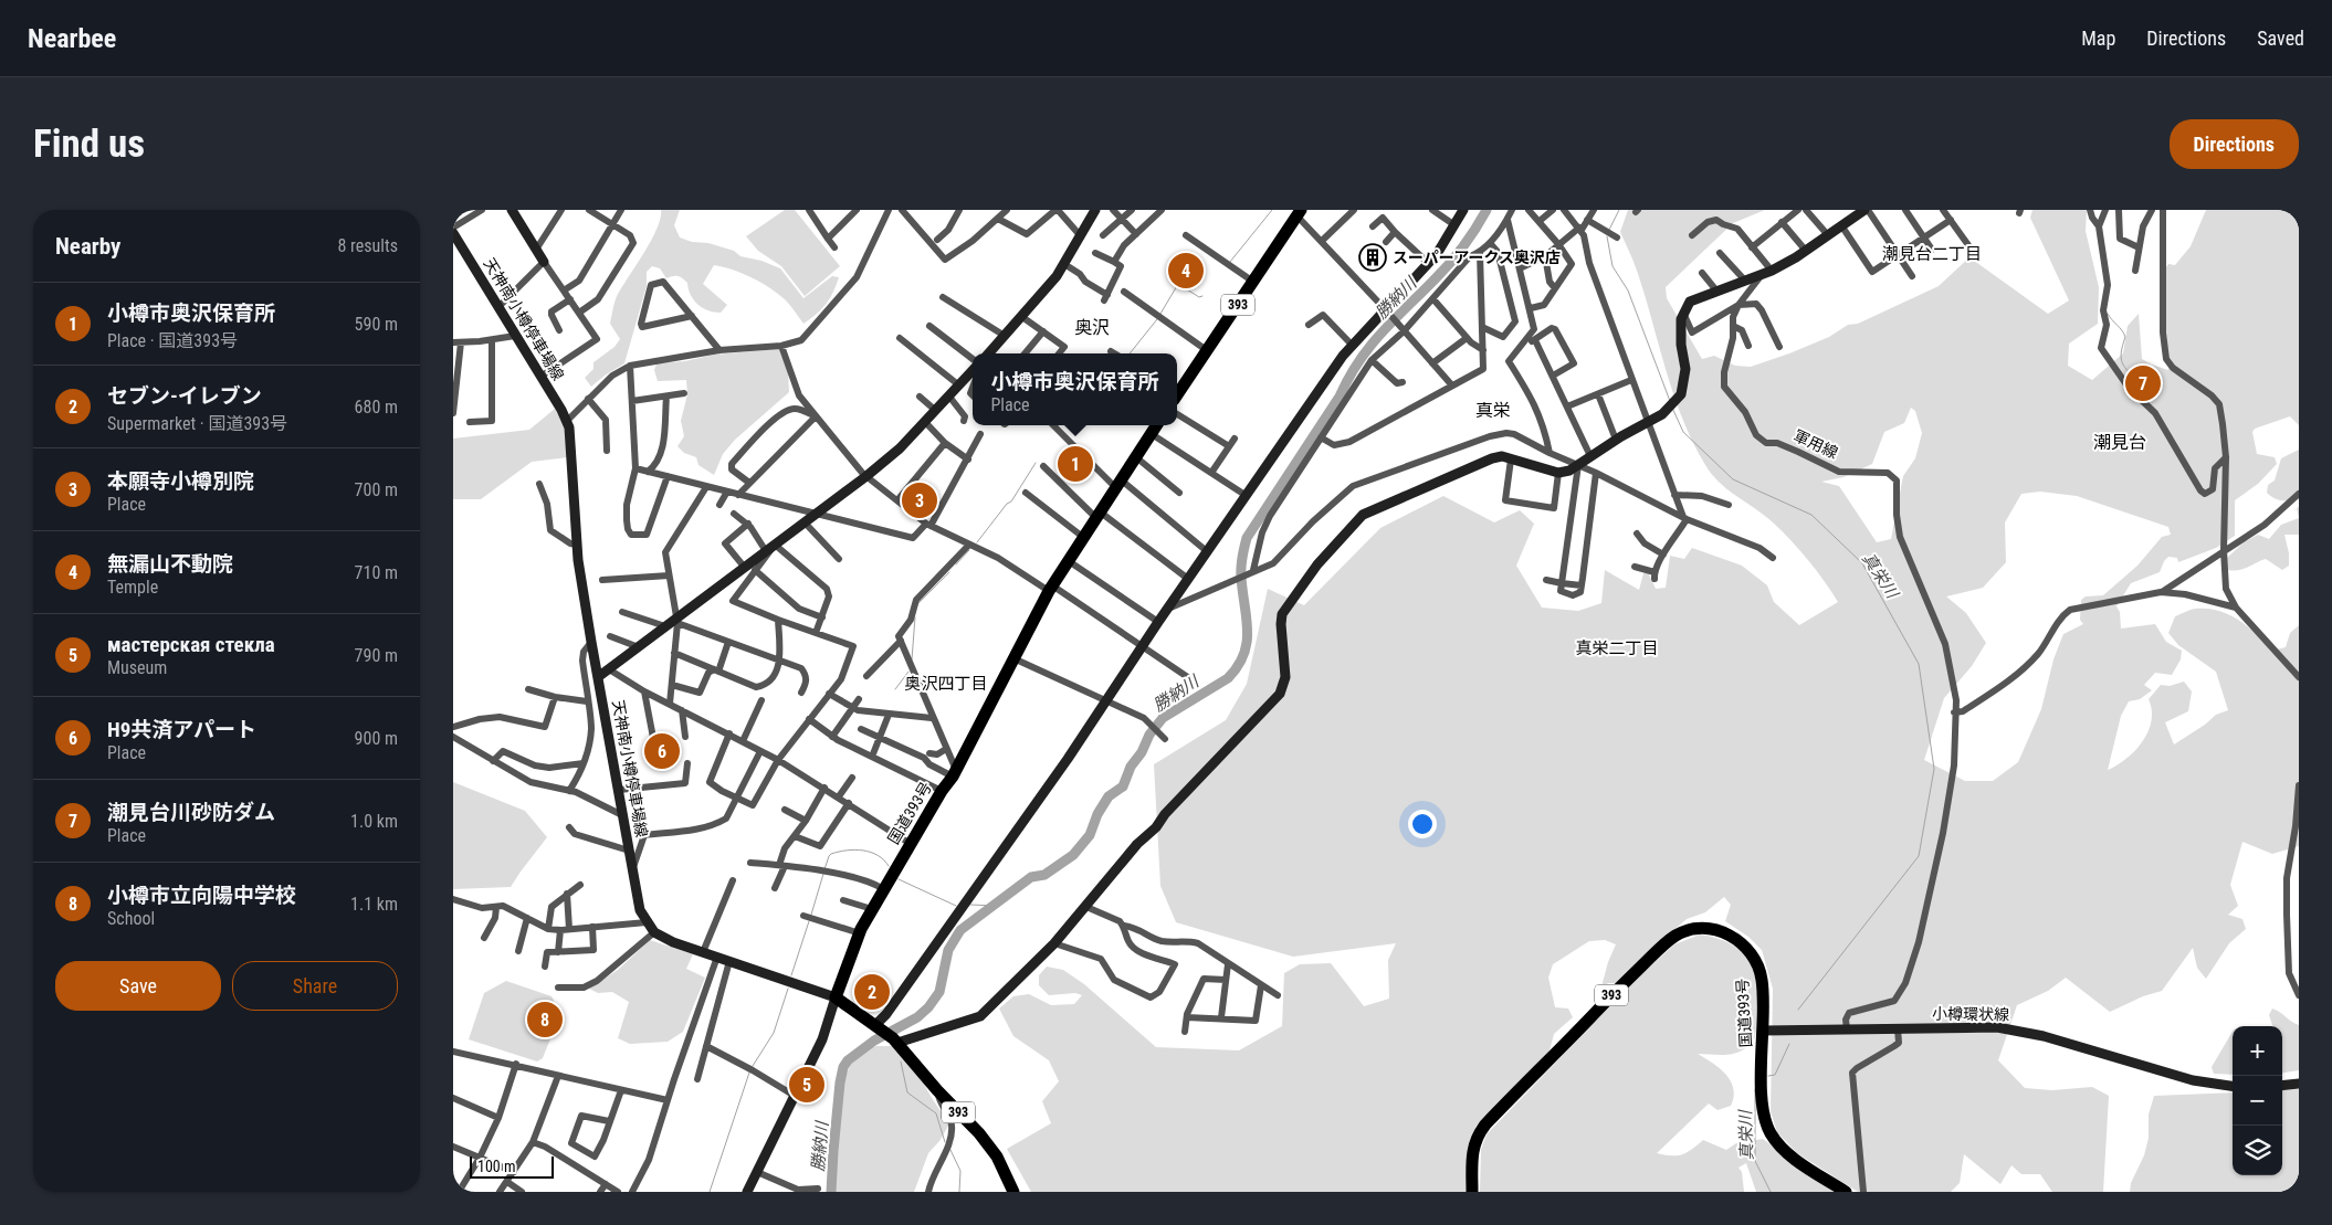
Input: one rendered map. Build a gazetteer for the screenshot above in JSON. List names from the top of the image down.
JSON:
{
  "streets": {
    "highway": ["393", "国道393号"],
    "street": ["天神南小樽停車場線", "軍用線", "小樽環状線"]
  },
  "crossings": [
    ["393", "天神南小樽停車場線"],
    ["393", "国道393号"],
    ["天神南小樽停車場線", "国道393号"],
    ["軍用線", "小樽環状線"],
    ["国道393号", "小樽環状線"]
  ],
  "districts": [
    "潮見台二丁目",
    "奥沢",
    "真栄",
    "潮見台",
    "真栄二丁目",
    "奥沢四丁目"
  ],
  "water": ["勝納川", "真栄川"],
  "places": {
    "building": ["スーパーアークス奥沢店"]
  },
  "scale_bar": "100 m",
  "page": {
    "header": "Nearbee",
    "nav": ["Map", "Directions", "Saved"],
    "buttons": [
      "Directions",
      ["Save", "Share"]
    ],
    "title": "Find us",
    "heading": ["Nearby", "8 results"],
    "pins": [
      "4",
      "7",
      "1",
      "3",
      "6",
      "2",
      "8",
      "5"
    ],
    "list": [
      {
        "mark": "1",
        "name": "小樽市奥沢保育所",
        "note": "Place · 国道393号",
        "value": "590 m"
      },
      {
        "mark": "2",
        "name": "セブン-イレブン",
        "note": "Supermarket · 国道393号",
        "value": "680 m"
      },
      {
        "mark": "3",
        "name": "本願寺小樽別院",
        "note": "Place",
        "value": "700 m"
      },
      {
        "mark": "4",
        "name": "無漏山不動院",
        "note": "Temple",
        "value": "710 m"
      },
      {
        "mark": "5",
        "name": "мастерская стекла",
        "note": "Museum",
        "value": "790 m"
      },
      {
        "mark": "6",
        "name": "H9共済アパート",
        "note": "Place",
        "value": "900 m"
      },
      {
        "mark": "7",
        "name": "潮見台川砂防ダム",
        "note": "Place",
        "value": "1.0 km"
      },
      {
        "mark": "8",
        "name": "小樽市立向陽中学校",
        "note": "School",
        "value": "1.1 km"
      }
    ],
    "popup": ["小樽市奥沢保育所", "Place"],
    "map_buttons": ["+", "−"],
    "scale": "100 m"
  }
}
